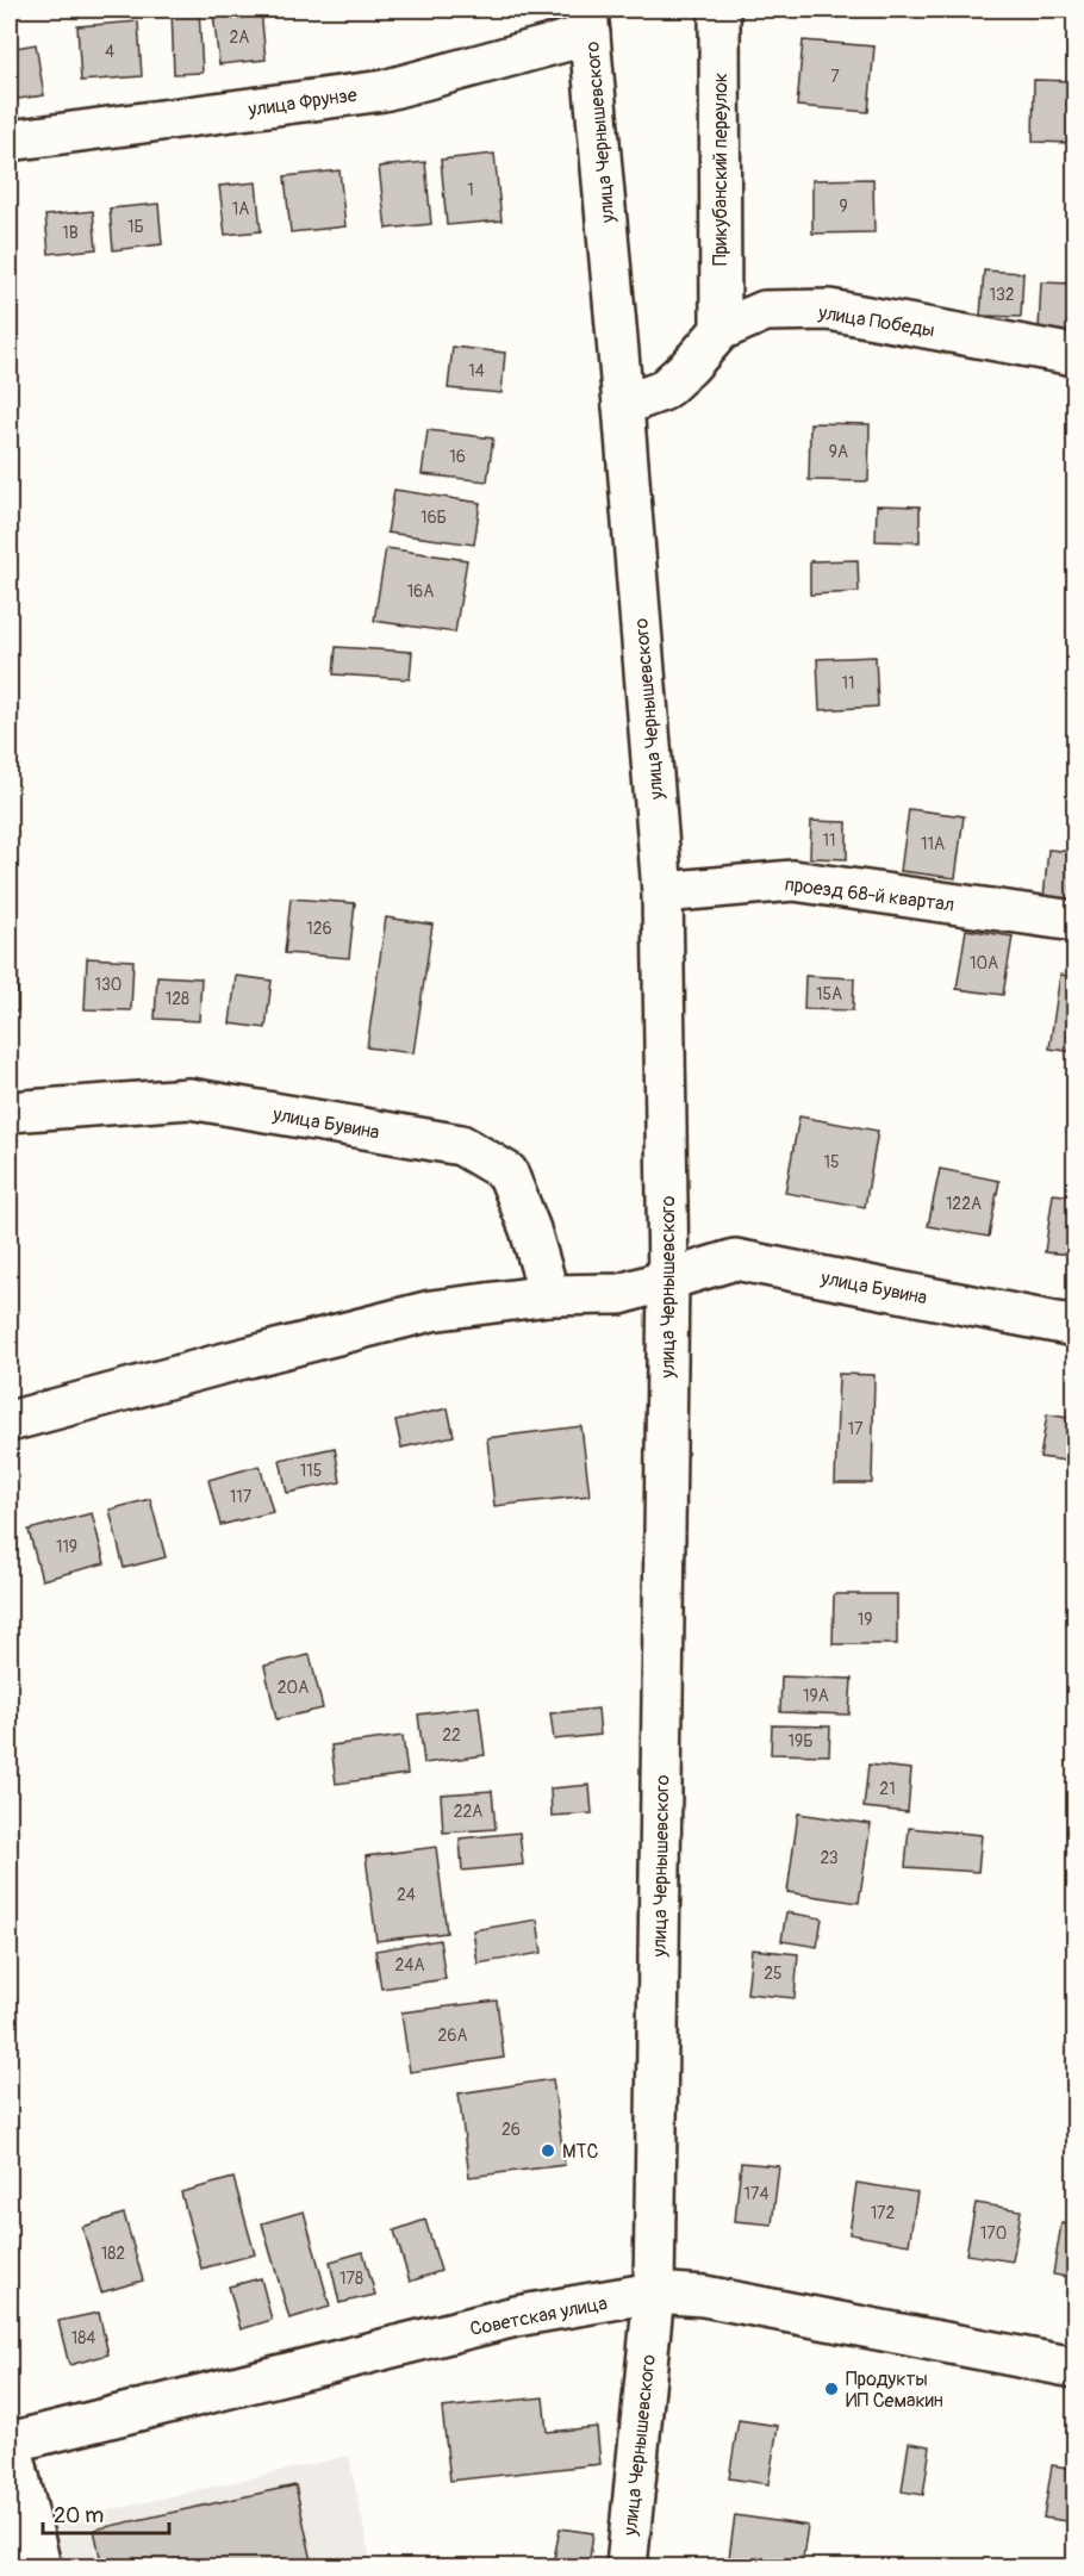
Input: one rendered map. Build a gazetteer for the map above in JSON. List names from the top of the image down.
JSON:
{
  "streets": {
    "street": [
      "улица Фрунзе",
      "улица Чернышевского",
      "Прикубанский переулок",
      "улица Победы",
      "проезд 68-й квартал",
      "улица Бувина",
      "Советская улица"
    ]
  },
  "crossings": [
    ["улица Фрунзе", "улица Чернышевского"],
    ["улица Чернышевского", "улица Победы"],
    ["улица Чернышевского", "проезд 68-й квартал"],
    ["улица Чернышевского", "улица Бувина"],
    ["улица Чернышевского", "Советская улица"],
    ["Прикубанский переулок", "улица Победы"]
  ],
  "places": ["МТС", "Продукты ИП Семакин"],
  "house_numbers": [
    "2А",
    "4",
    "7",
    "1",
    "9",
    "1А",
    "1Б",
    "1В",
    "132",
    "14",
    "9А",
    "16",
    "16Б",
    "16А",
    "11",
    "11",
    "11А",
    "126",
    "10А",
    "130",
    "15А",
    "128",
    "15",
    "122А",
    "17",
    "115",
    "117",
    "119",
    "19",
    "20А",
    "19А",
    "22",
    "19Б",
    "21",
    "22А",
    "23",
    "24",
    "24А",
    "25",
    "26А",
    "26",
    "174",
    "172",
    "170",
    "182",
    "178",
    "184"
  ],
  "scale_bar": "20 m"
}
